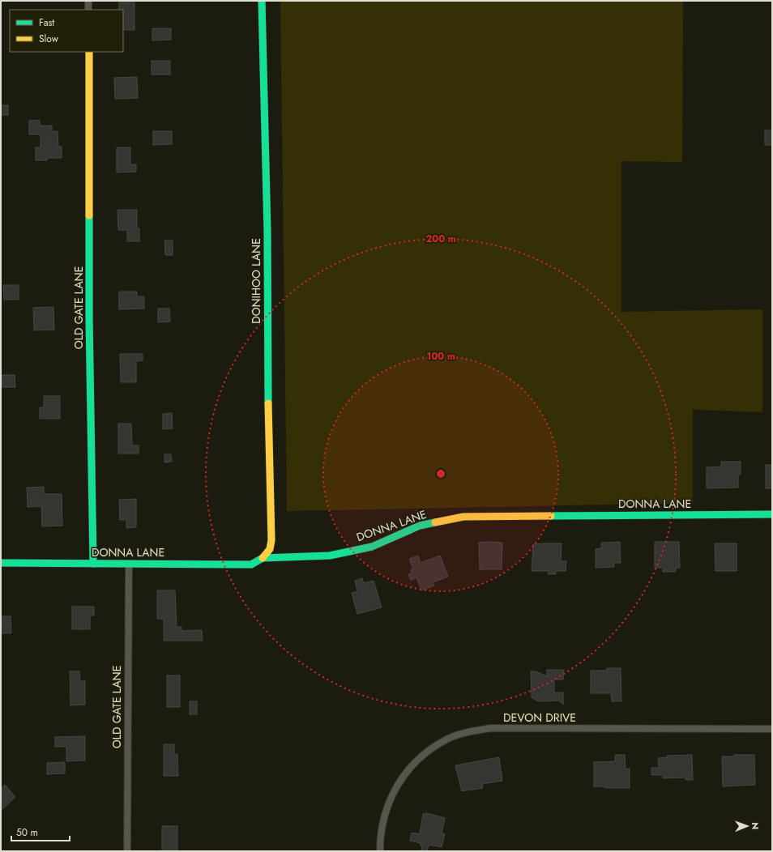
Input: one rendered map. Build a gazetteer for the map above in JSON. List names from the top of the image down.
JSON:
{
  "streets": {
    "street": [
      "DONIHOO LANE",
      "OLD GATE LANE",
      "DONNA LANE",
      "DEVON DRIVE"
    ]
  },
  "crossings": [
    ["DONIHOO LANE", "DONNA LANE"],
    ["OLD GATE LANE", "DONNA LANE"]
  ],
  "legend": ["Fast", "Slow"],
  "scale_bar": "50 m",
  "north": "right",
  "rings": ["200 m", "100 m"]
}
